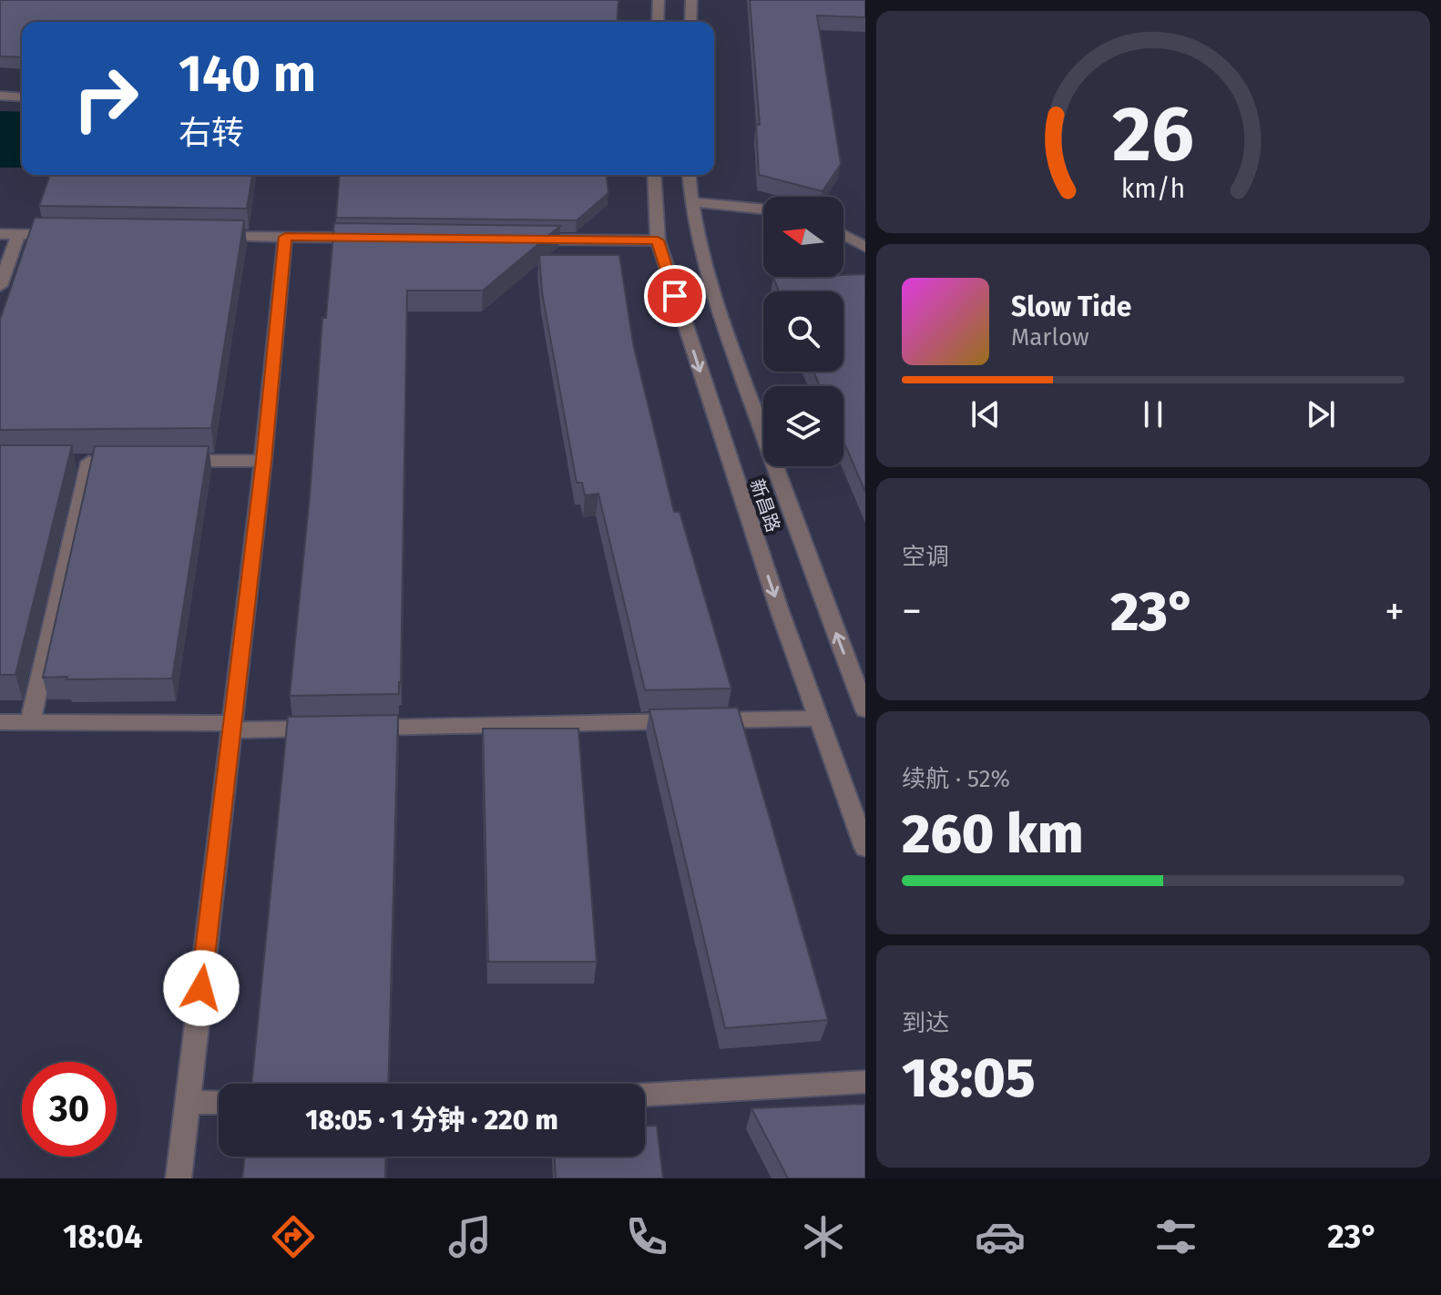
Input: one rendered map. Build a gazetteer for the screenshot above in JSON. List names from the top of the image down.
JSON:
{
  "streets": {
    "street": ["新昌路"]
  },
  "north": "left",
  "page": {
    "turn": ["140 m", "右转"],
    "song": ["Slow Tide", "Marlow"],
    "tile": [
      "空调",
      ["续航 · 52%", "260 km"],
      ["到达", "18:05"]
    ],
    "heat": ["−", "23°", "+"],
    "limit": "30",
    "trip": "18:05 · 1 分钟 · 220 m",
    "tabs": ["18:04", "23°"],
    "gauge": ["26", "km/h"]
  }
}
